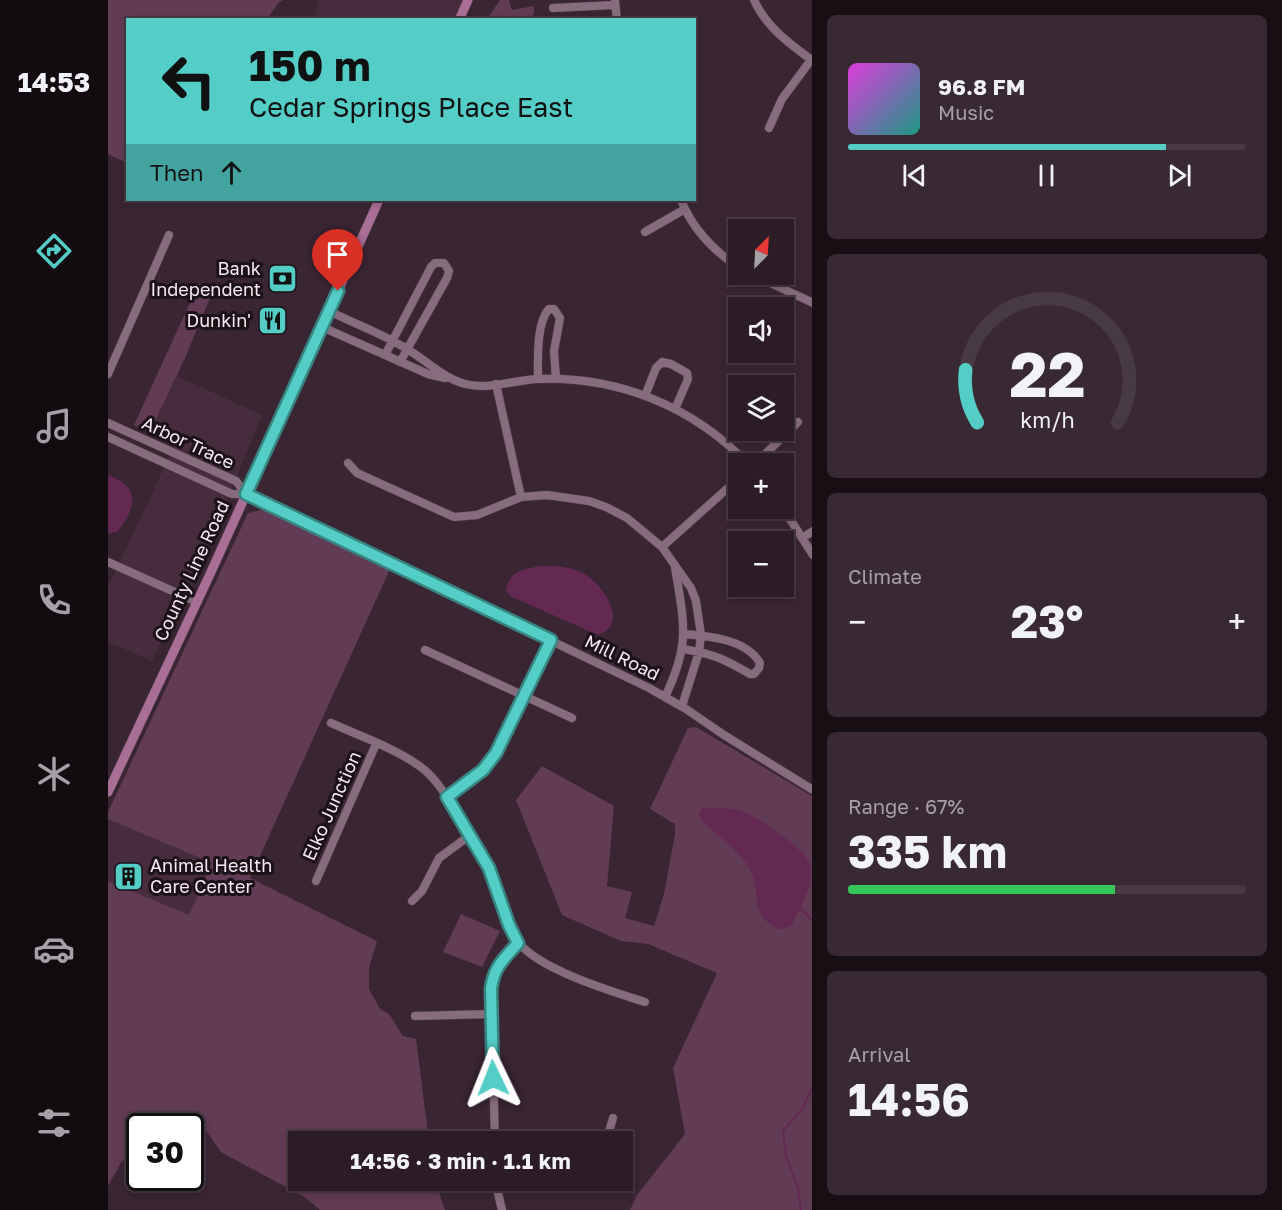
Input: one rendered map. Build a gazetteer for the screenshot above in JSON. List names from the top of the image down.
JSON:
{
  "streets": {
    "main road": ["County Line Road"],
    "street": ["Arbor Trace", "Mill Road", "Elko Junction"]
  },
  "crossings": [
    ["Arbor Trace", "County Line Road"],
    ["Arbor Trace", "Mill Road"],
    ["County Line Road", "Mill Road"]
  ],
  "places": {
    "bank": ["Bank Independent"],
    "restaurant": ["Dunkin'"],
    "building": ["Animal Health Care Center"]
  },
  "north": "top right",
  "page": {
    "tabs": "14:53",
    "turn": ["150 m", "Cedar Springs Place East"],
    "song": ["96.8 FM", "Music"],
    "then": "Then",
    "map_buttons": ["+", "−"],
    "tile": [
      "Climate",
      ["Range · 67%", "335 km"],
      ["Arrival", "14:56"]
    ],
    "heat": ["−", "23°", "+"],
    "limit": "30",
    "trip": "14:56 · 3 min · 1.1 km",
    "gauge": ["22", "km/h"]
  }
}
